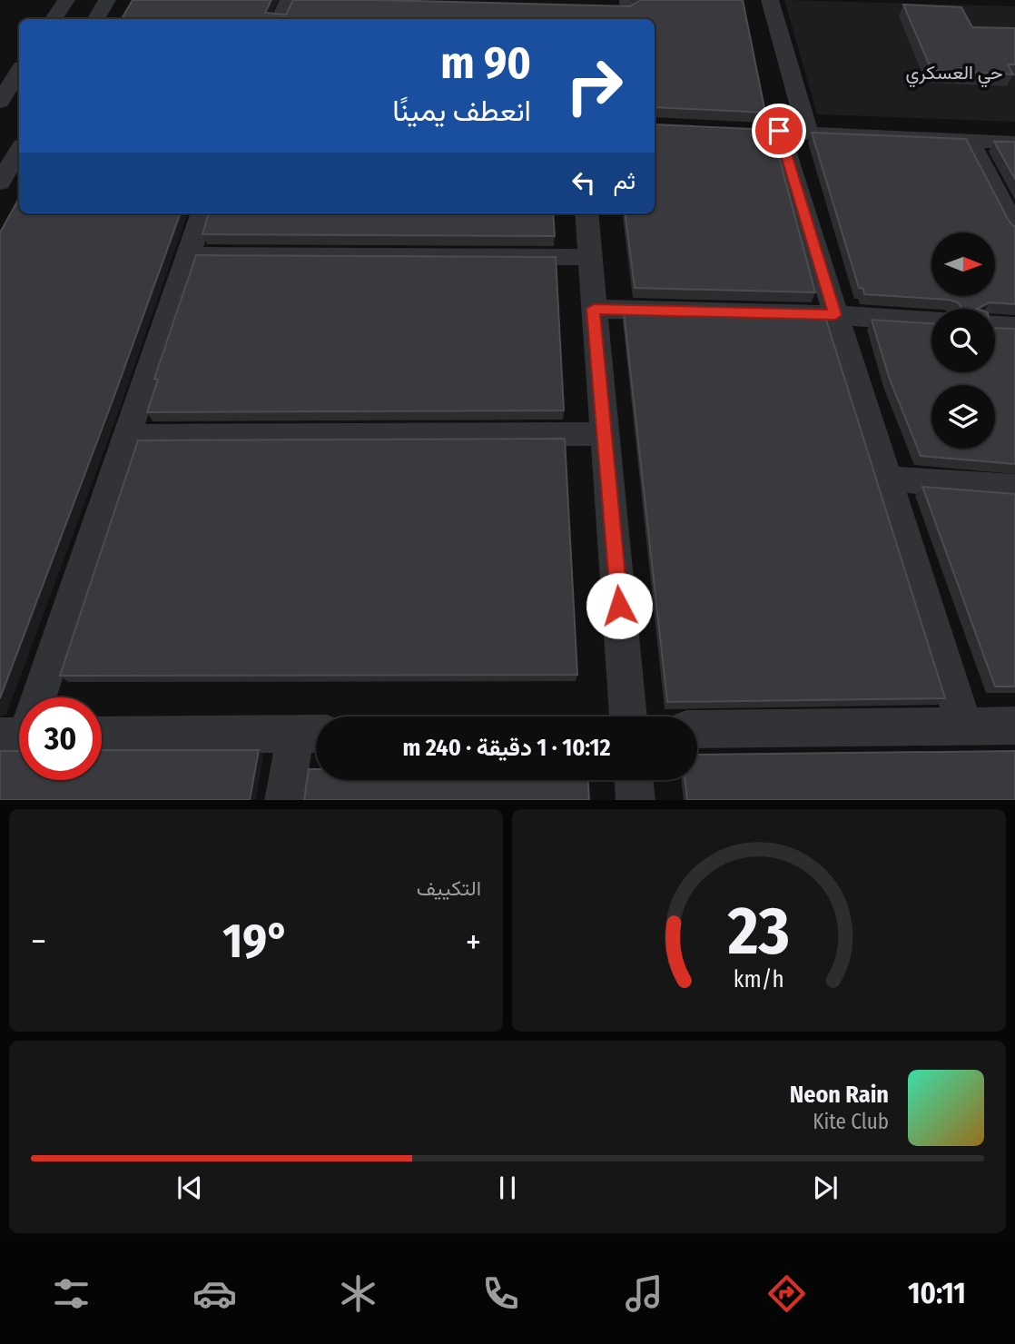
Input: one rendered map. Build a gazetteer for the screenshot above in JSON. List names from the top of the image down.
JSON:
{
  "districts": ["حي العسكري"],
  "north": "right",
  "page": {
    "turn": ["90 m", "انعطف يمينًا"],
    "then": "ثم",
    "limit": "30",
    "trip": "10:12 · 1 دقيقة · 240 m",
    "tile": "التكييف",
    "heat": ["−", "19°", "+"],
    "song": ["Neon Rain", "Kite Club"],
    "tabs": "10:11",
    "gauge": ["23", "km/h"]
  }
}
